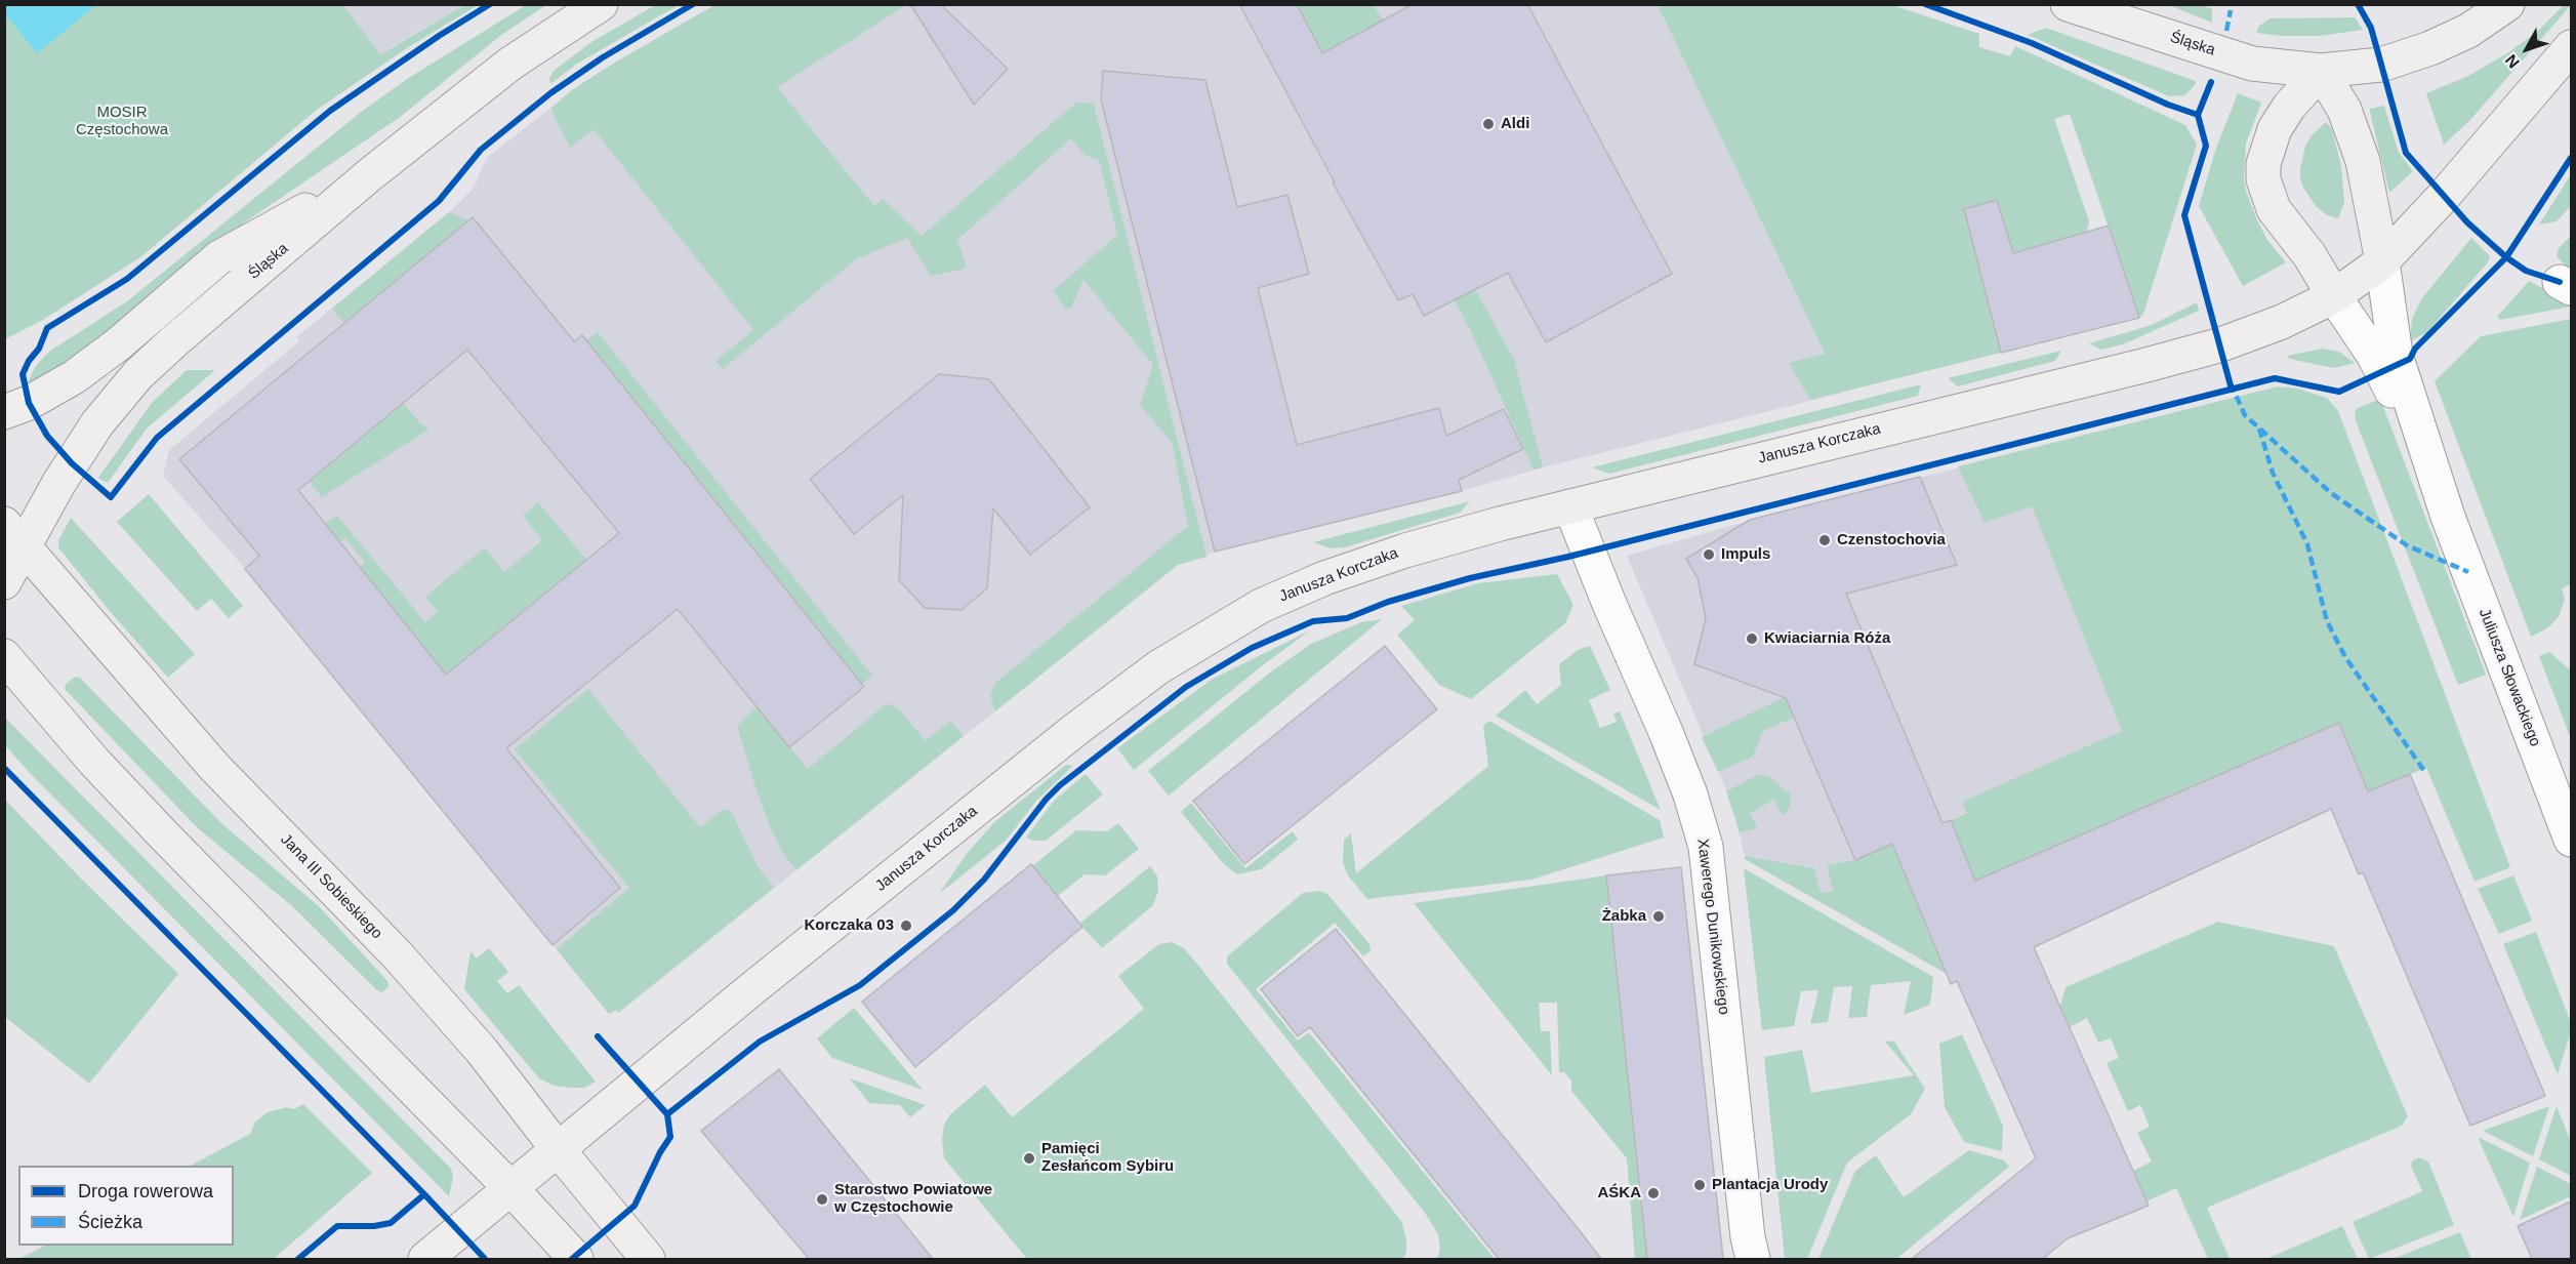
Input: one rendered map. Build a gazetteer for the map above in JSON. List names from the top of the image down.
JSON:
{
  "streets": {
    "street": [
      "Śląska",
      "Janusza Korczaka",
      "Juliusza Słowackiego",
      "Jana III Sobieskiego",
      "Xawerego Dunikowskiego"
    ]
  },
  "crossings": [
    ["Śląska", "Jana III Sobieskiego"],
    ["Janusza Korczaka", "Jana III Sobieskiego"],
    ["Janusza Korczaka", "Xawerego Dunikowskiego"]
  ],
  "parks": ["MOSIR Częstochowa"],
  "places": [
    "Aldi",
    "Czenstochovia",
    "Impuls",
    "Kwiaciarnia Róża",
    "Żabka",
    "Korczaka 03",
    "Pamięci Zesłańcom Sybiru",
    "Plantacja Urody",
    "AŚKA",
    "Starostwo Powiatowe w Częstochowie"
  ],
  "legend": ["Droga rowerowa", "Ścieżka"],
  "north": "bottom left"
}
